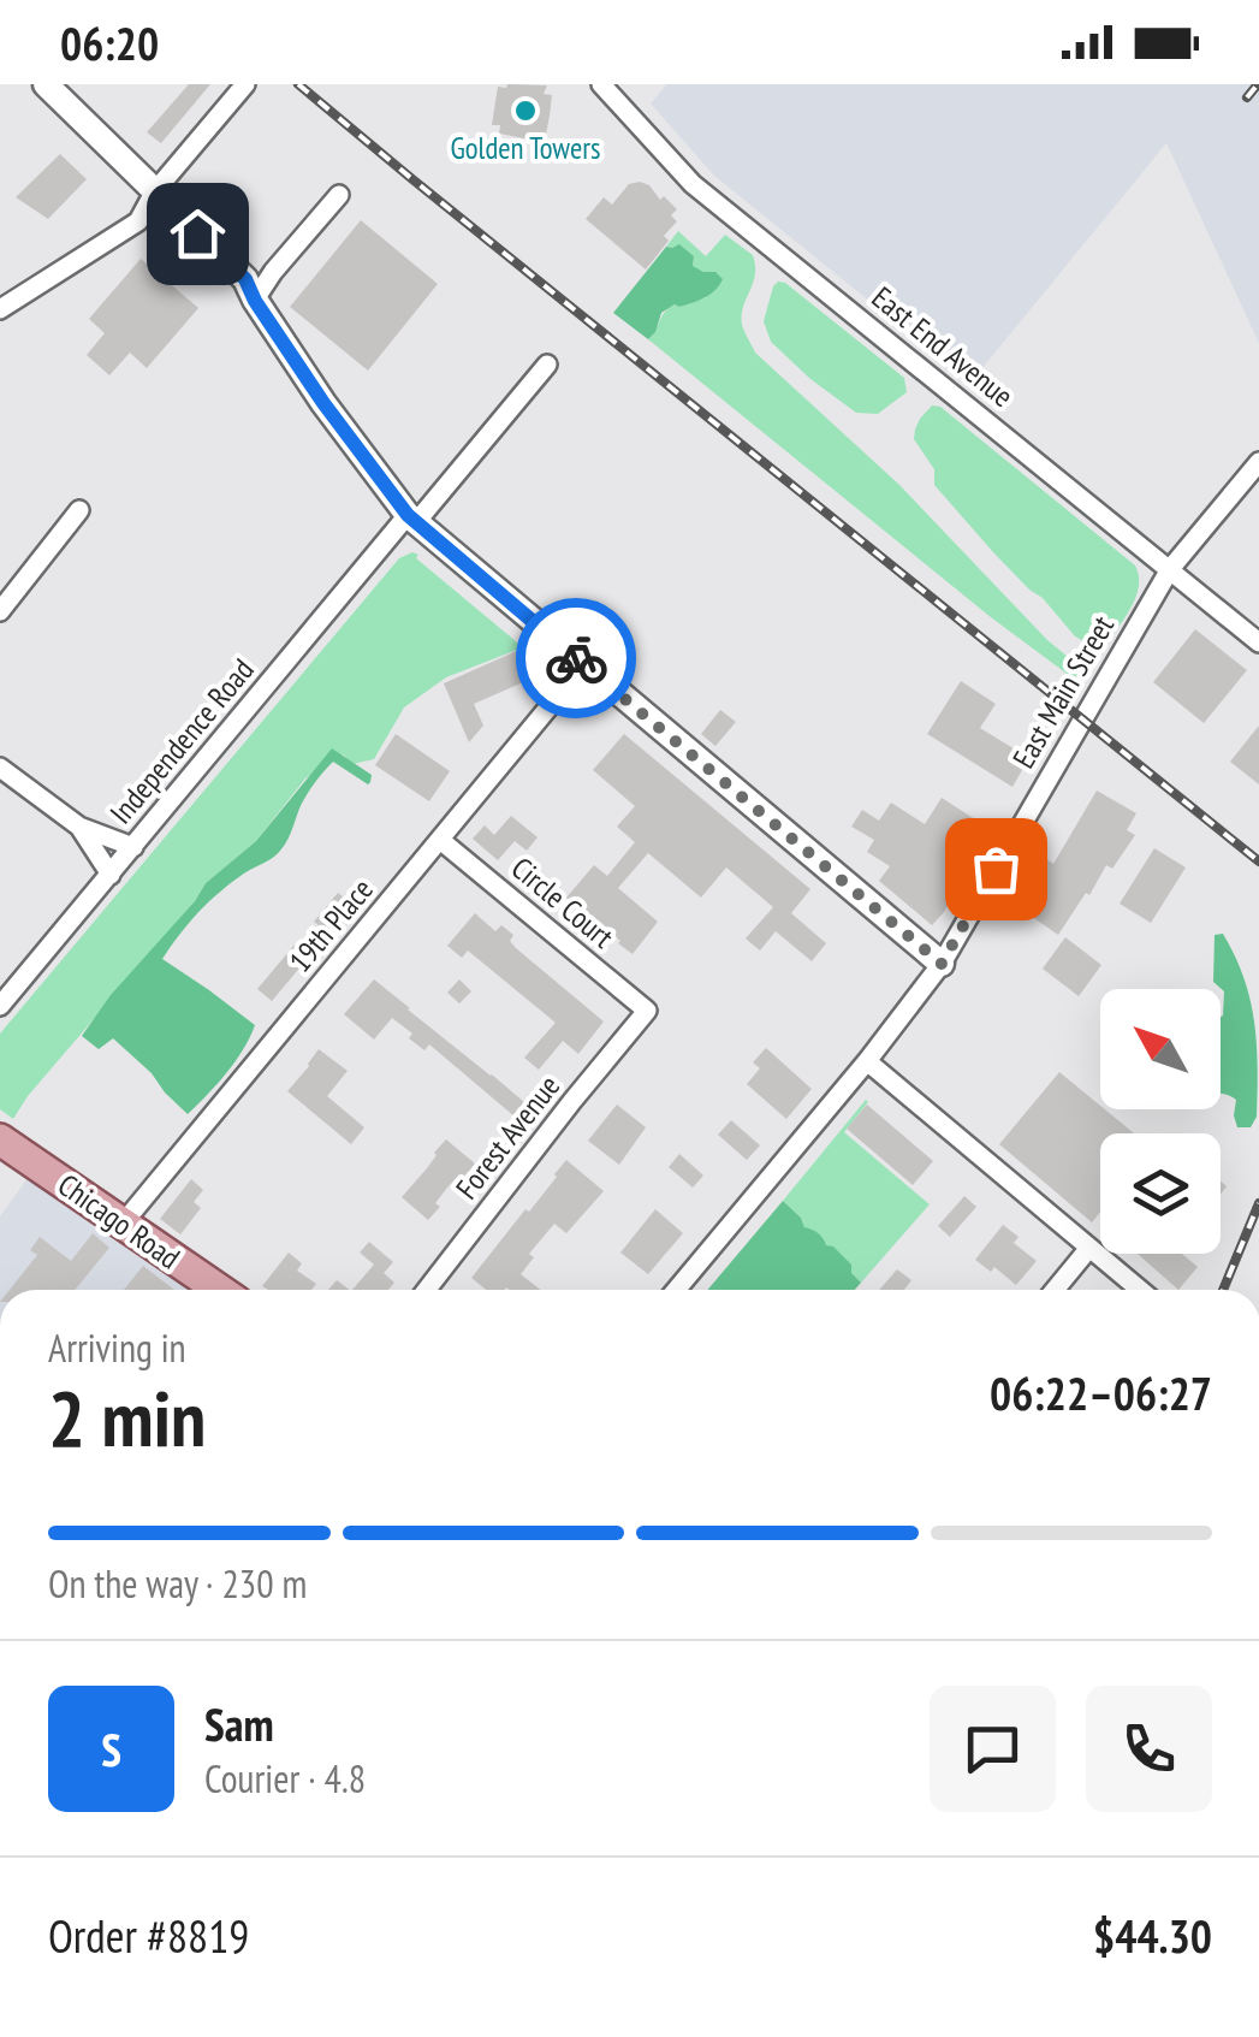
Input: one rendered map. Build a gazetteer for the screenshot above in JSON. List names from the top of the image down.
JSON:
{
  "streets": {
    "main road": ["Chicago Road"],
    "street": [
      "East End Avenue",
      "East Main Street",
      "Independence Road",
      "Circle Court",
      "19th Place",
      "Forest Avenue"
    ]
  },
  "crossings": [
    ["East End Avenue", "East Main Street"],
    ["Circle Court", "19th Place"],
    ["Circle Court", "Forest Avenue"],
    ["19th Place", "Chicago Road"]
  ],
  "places": ["Golden Towers"],
  "north": "top left",
  "page": {
    "status": "06:20",
    "heading": ["2 min", "Arriving in", "06:22–06:27"],
    "panel": [
      "Sam",
      "Courier · 4.8",
      "Order #8819",
      "$44.30"
    ],
    "bar": "On the way · 230 m",
    "round": "S"
  }
}
